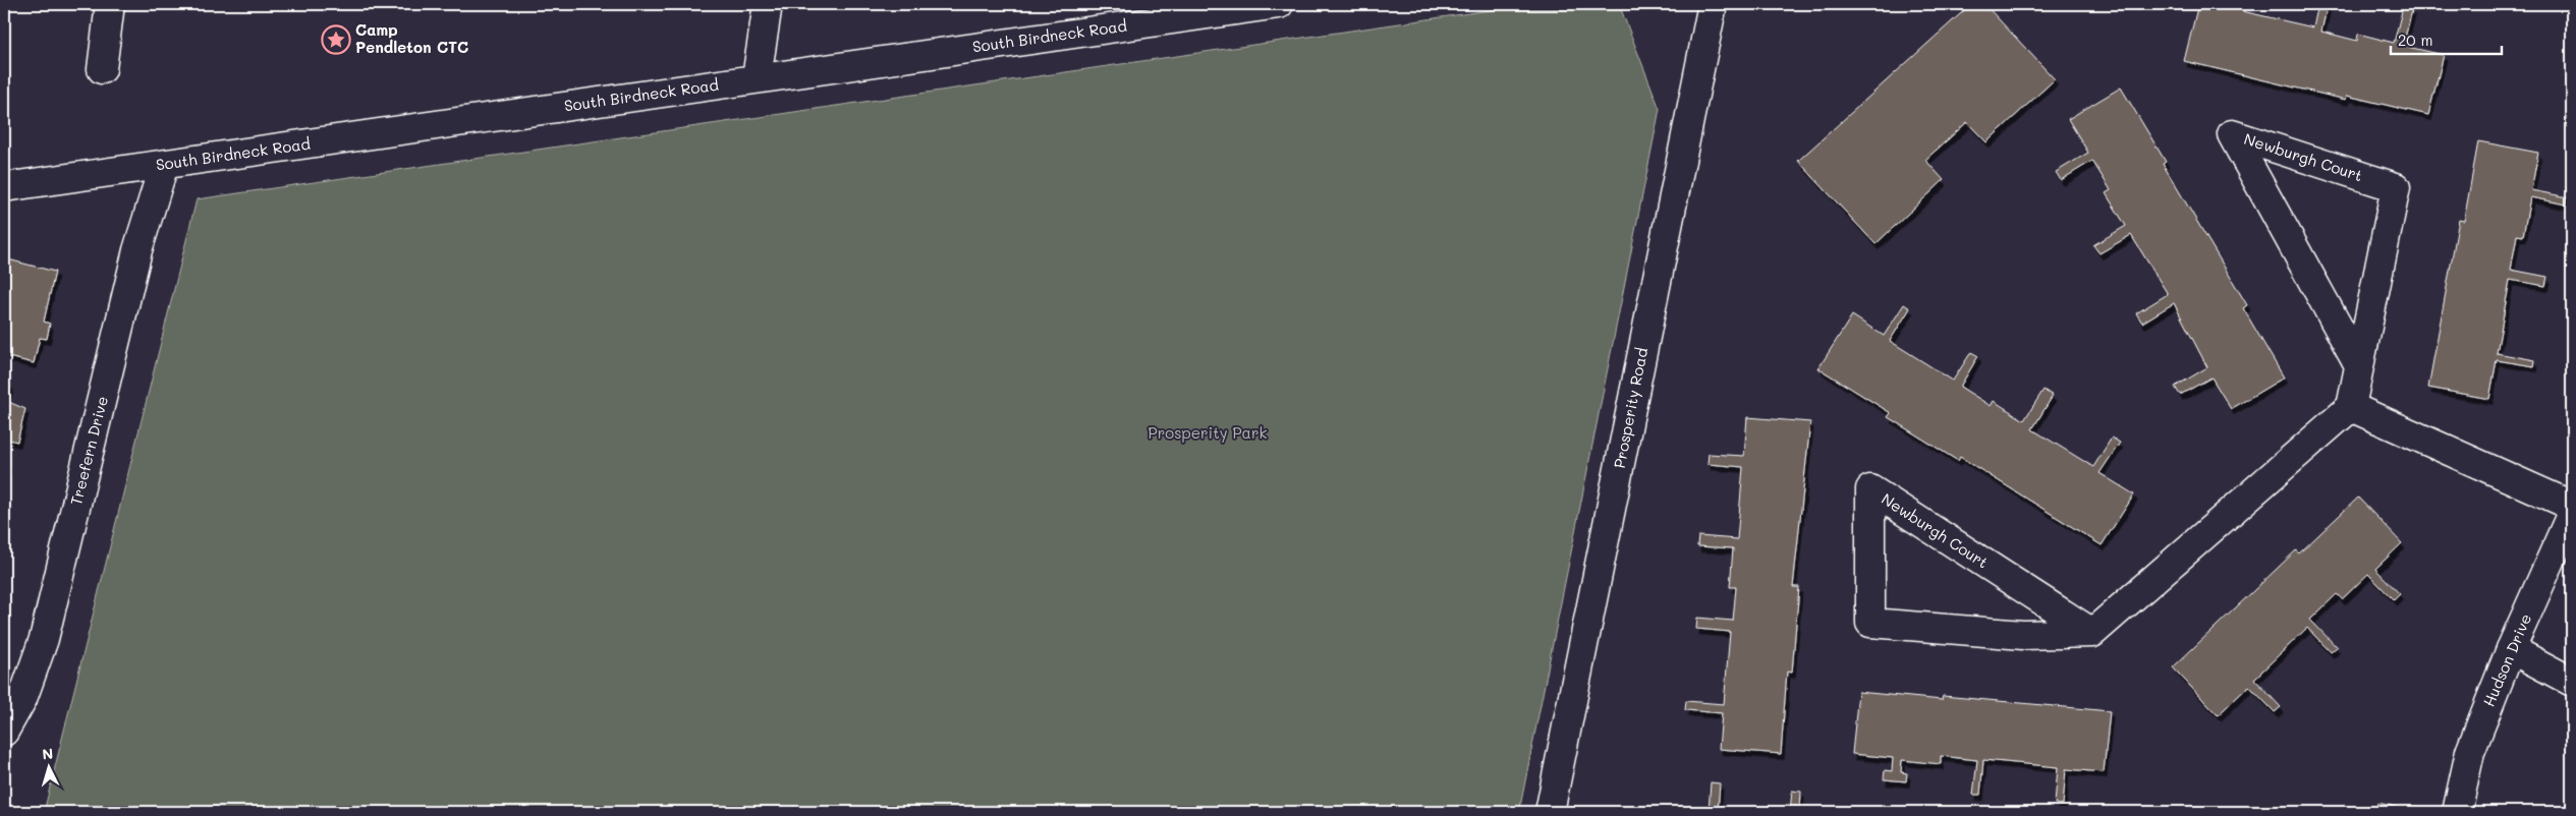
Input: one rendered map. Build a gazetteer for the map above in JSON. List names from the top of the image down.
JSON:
{
  "streets": {
    "street": [
      "South Birdneck Road",
      "Newburgh Court",
      "Prosperity Road",
      "Treefern Drive",
      "Hudson Drive"
    ]
  },
  "crossings": [
    ["South Birdneck Road", "Treefern Drive"]
  ],
  "parks": ["Prosperity Park"],
  "places": {
    "place": ["Camp Pendleton CTC"]
  },
  "scale_bar": "20 m",
  "north": "top"
}
